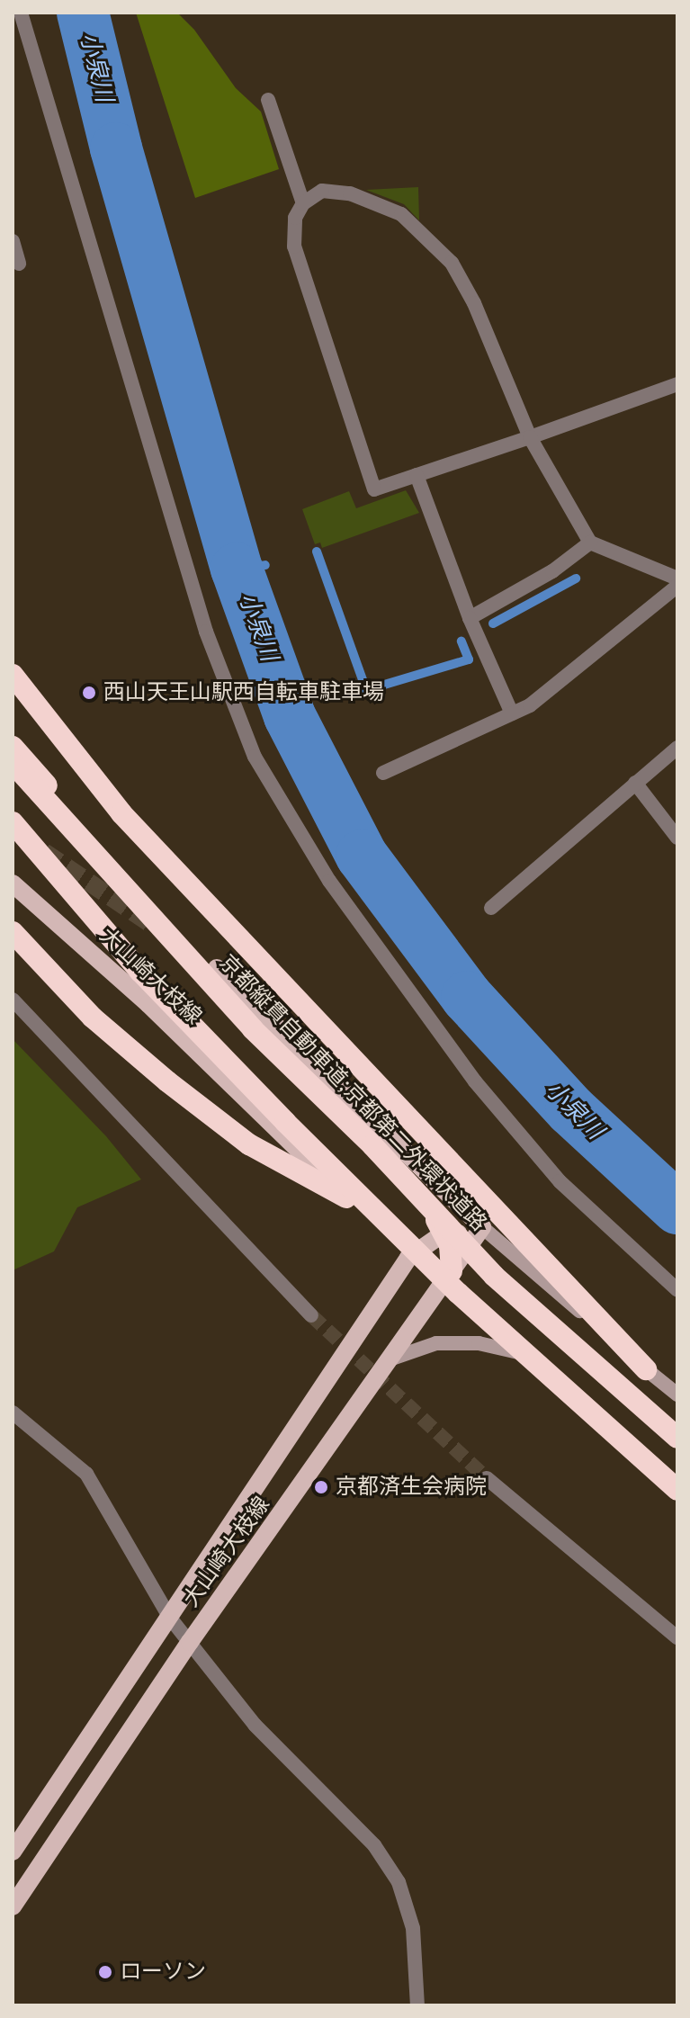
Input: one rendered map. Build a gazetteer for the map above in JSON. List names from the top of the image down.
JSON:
{
  "streets": {
    "highway": ["京都縦貫自動車道;京都第二外環状道路"],
    "main road": ["大山崎大枝線"]
  },
  "water": ["小泉川"],
  "places": ["西山天王山駅西自転車駐車場", "京都済生会病院", "ローソン"]
}
